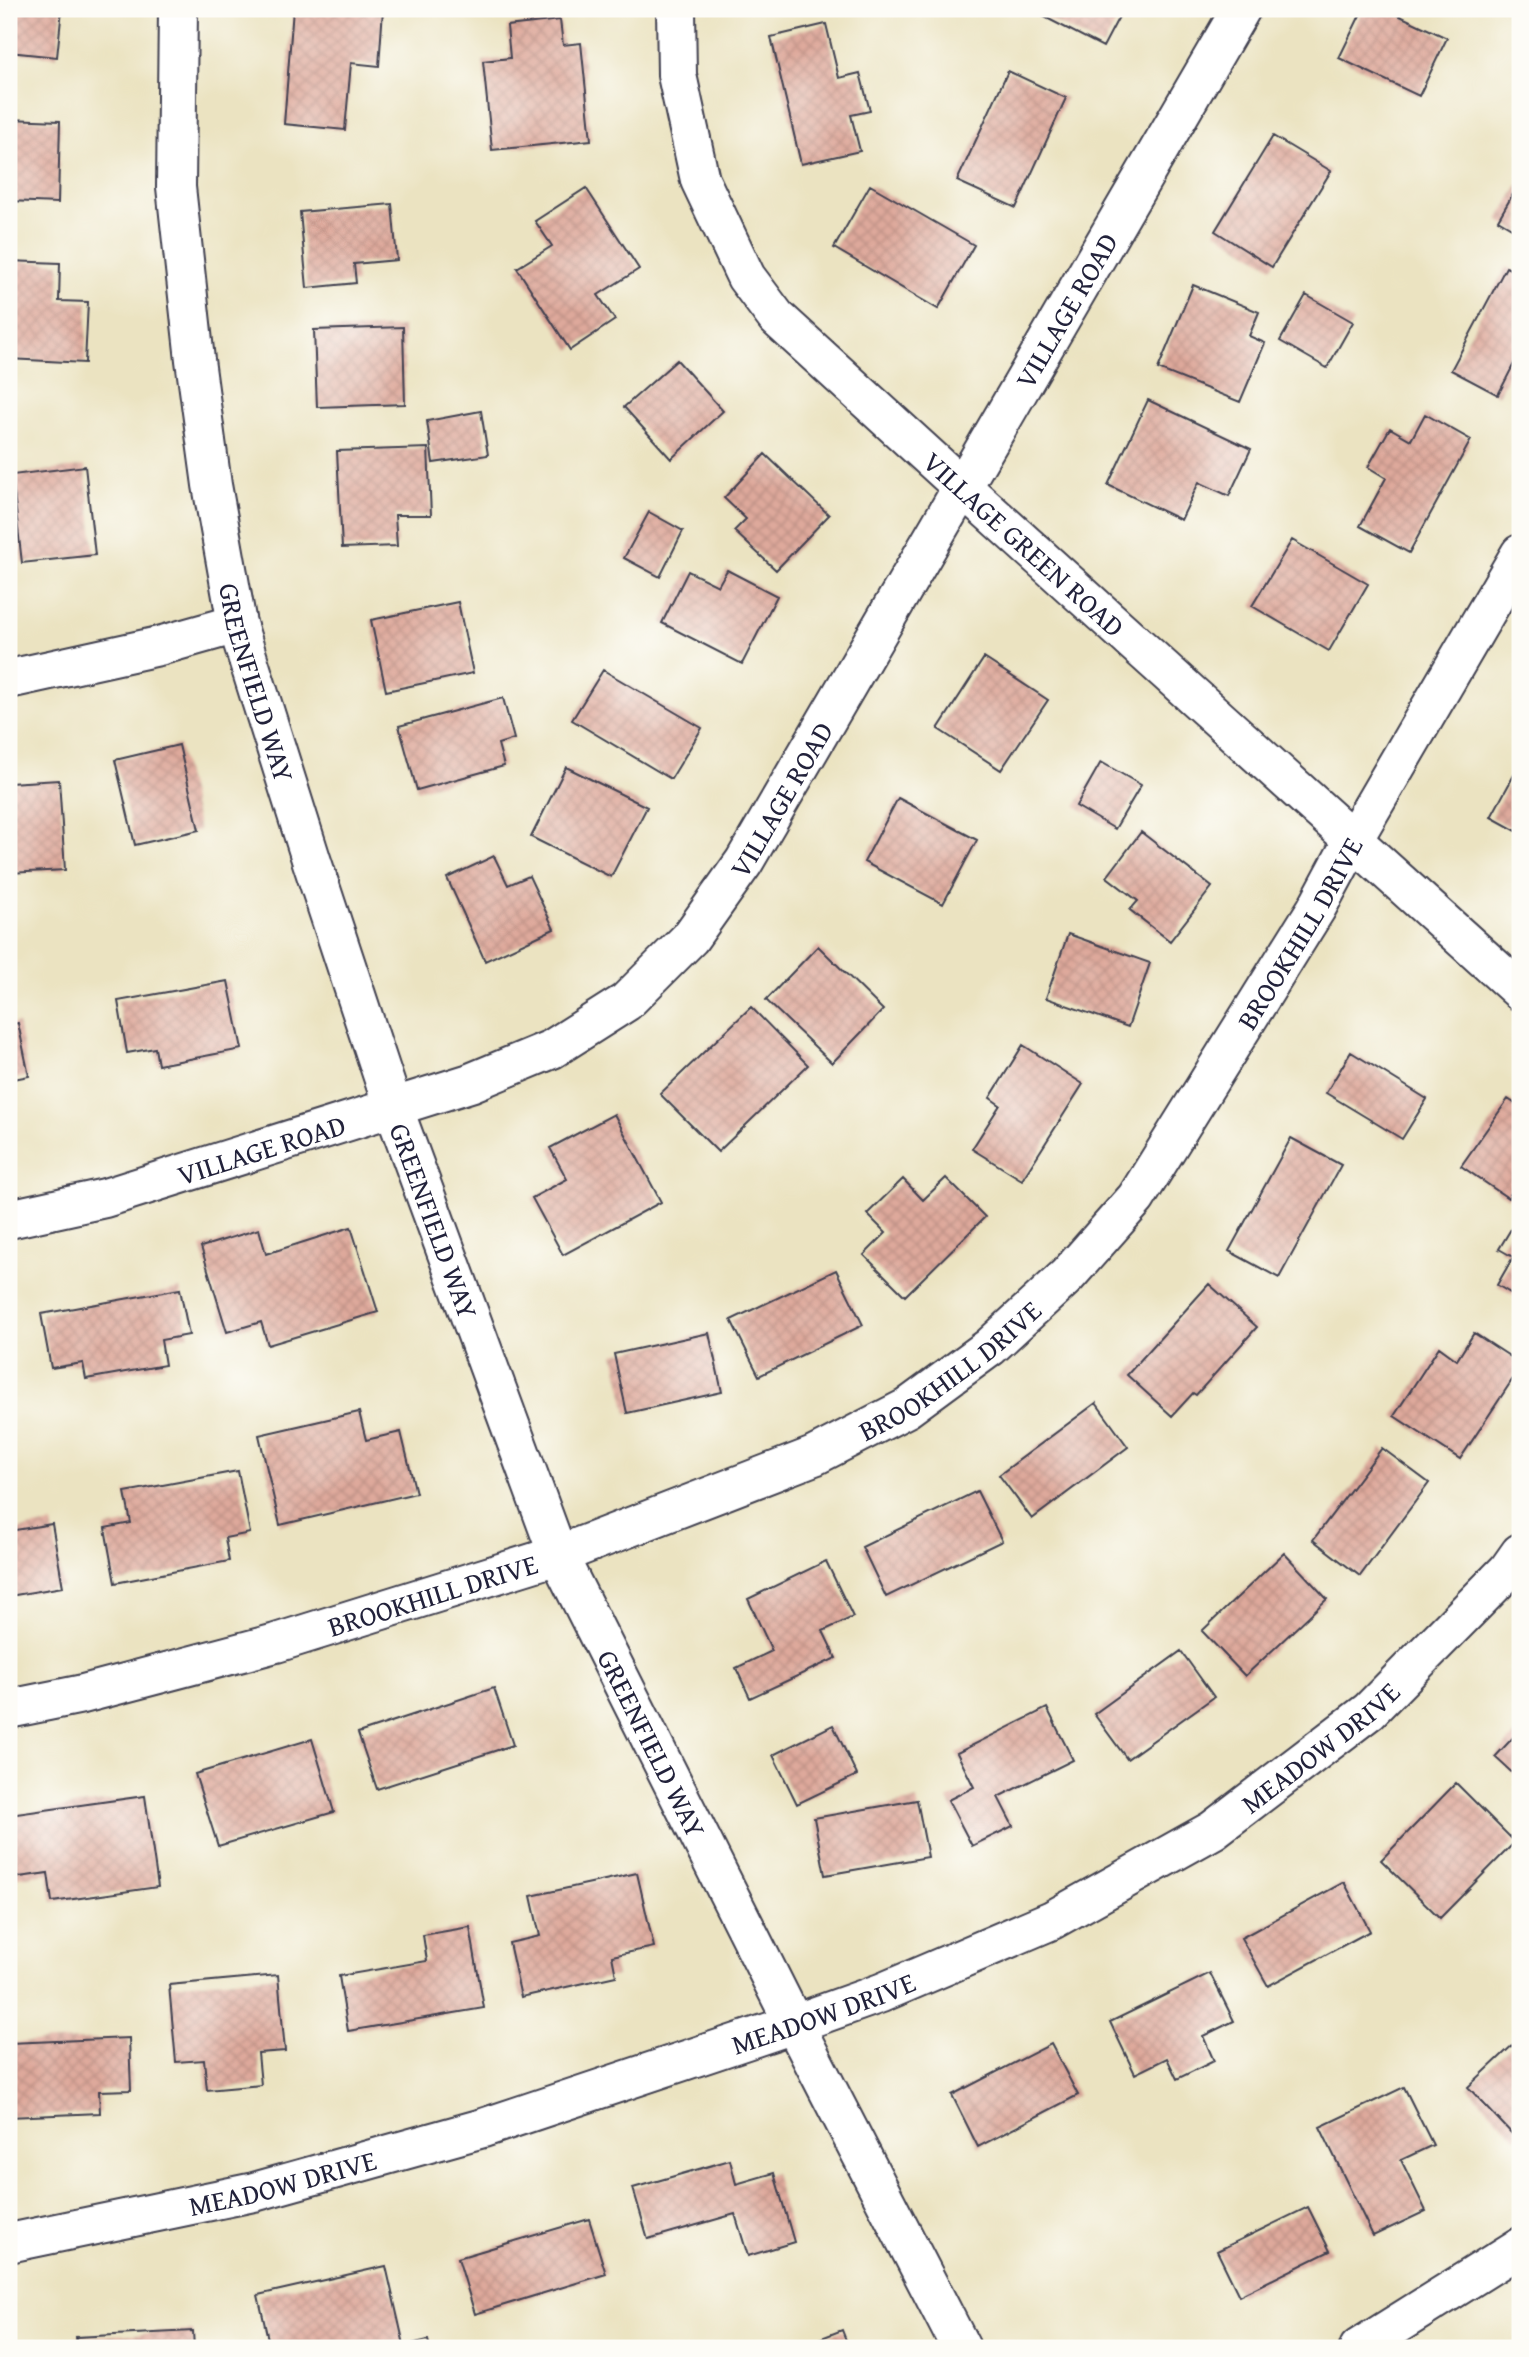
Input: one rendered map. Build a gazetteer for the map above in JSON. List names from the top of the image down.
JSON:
{
  "streets": {
    "street": [
      "VILLAGE ROAD",
      "VILLAGE GREEN ROAD",
      "GREENFIELD WAY",
      "BROOKHILL DRIVE",
      "MEADOW DRIVE"
    ]
  },
  "crossings": [
    ["VILLAGE ROAD", "VILLAGE GREEN ROAD"],
    ["VILLAGE ROAD", "GREENFIELD WAY"],
    ["VILLAGE GREEN ROAD", "BROOKHILL DRIVE"],
    ["GREENFIELD WAY", "BROOKHILL DRIVE"],
    ["GREENFIELD WAY", "MEADOW DRIVE"]
  ]
}
